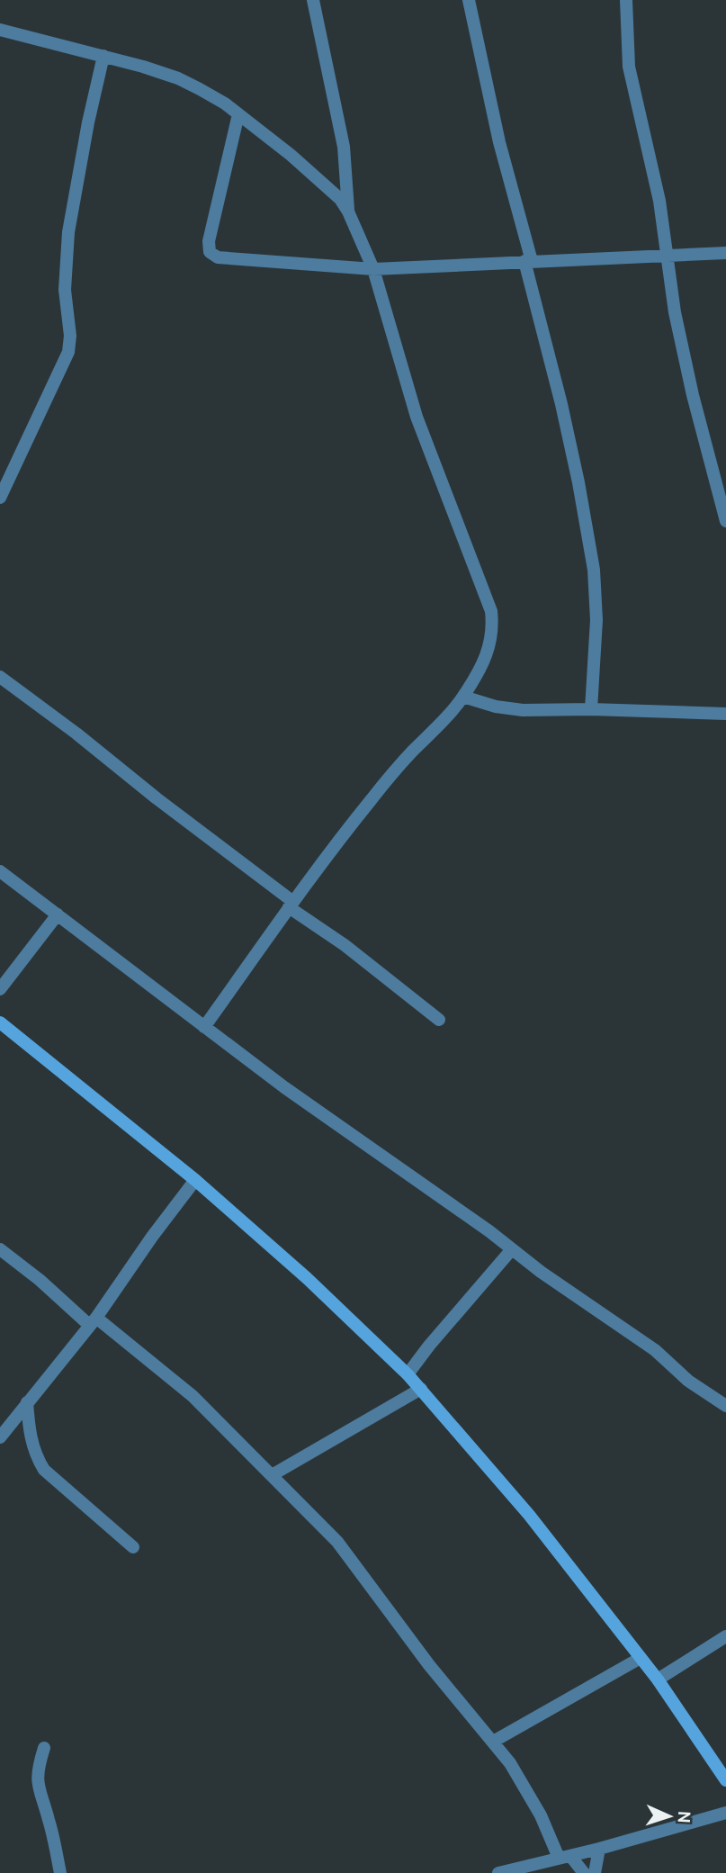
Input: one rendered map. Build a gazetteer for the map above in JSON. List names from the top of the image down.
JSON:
{
  "north": "right"
}
